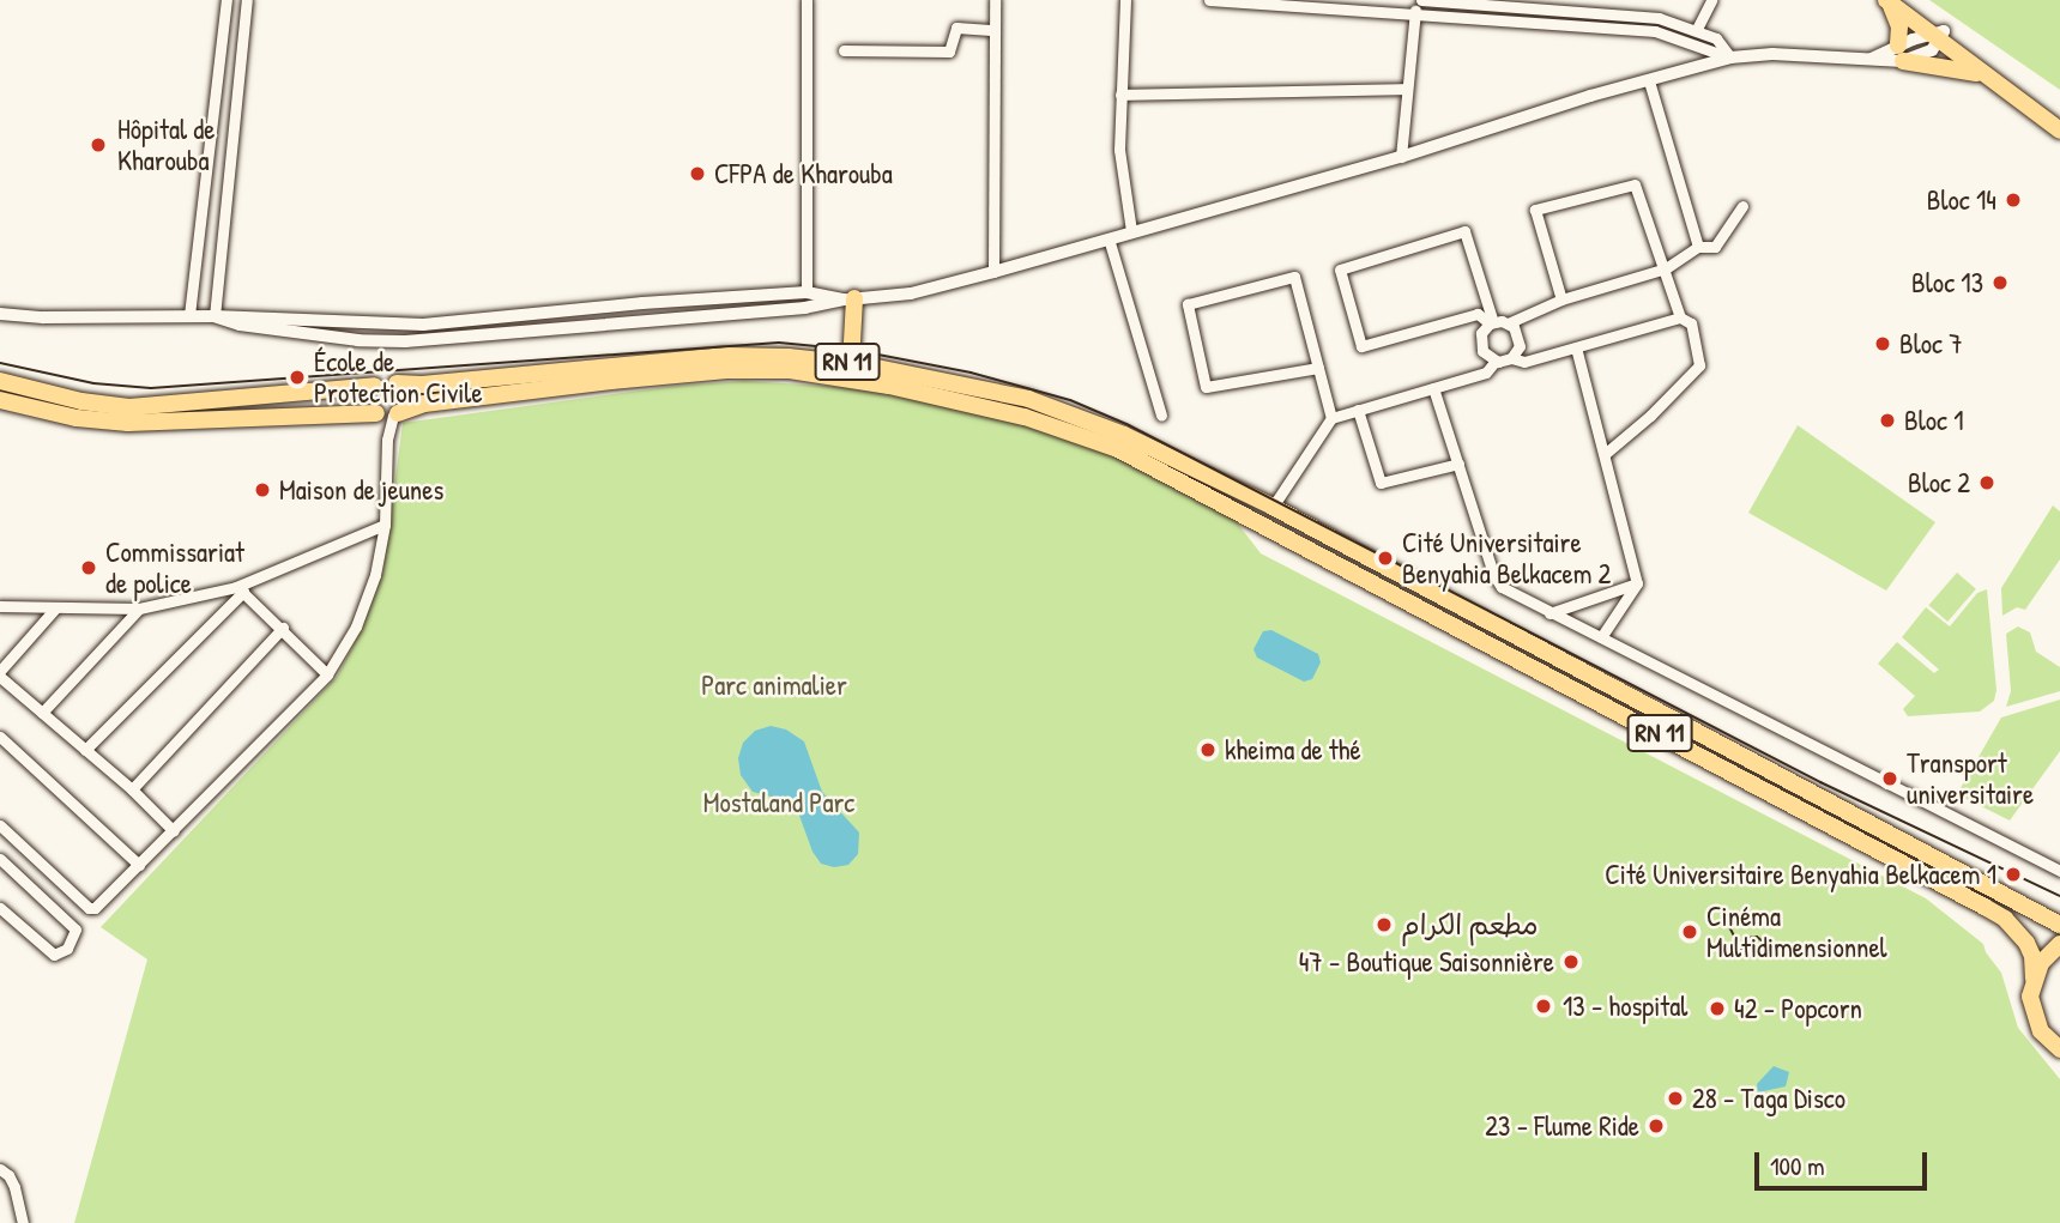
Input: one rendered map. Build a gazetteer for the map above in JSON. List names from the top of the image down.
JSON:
{
  "streets": {
    "main road": ["RN 11"]
  },
  "parks": ["Parc animalier", "Mostaland Parc"],
  "places": [
    "Hôpital de Kharouba",
    "CFPA de Kharouba",
    "Bloc 14",
    "Bloc 13",
    "Bloc 7",
    "École de Protection Civile",
    "Bloc 1",
    "Bloc 2",
    "Maison de jeunes",
    "Cité Universitaire Benyahia Belkacem 2",
    "Commissariat de police",
    "kheima de thé",
    "Transport universitaire",
    "Cité Universitaire Benyahia Belkacem 1",
    "مطعم الكرام",
    "Cinéma Multidimensionnel",
    "47 - Boutique Saisonnière",
    "13 - hospital",
    "42 - Popcorn",
    "28 - Taga Disco",
    "23 - Flume Ride"
  ],
  "scale_bar": "100 m"
}
